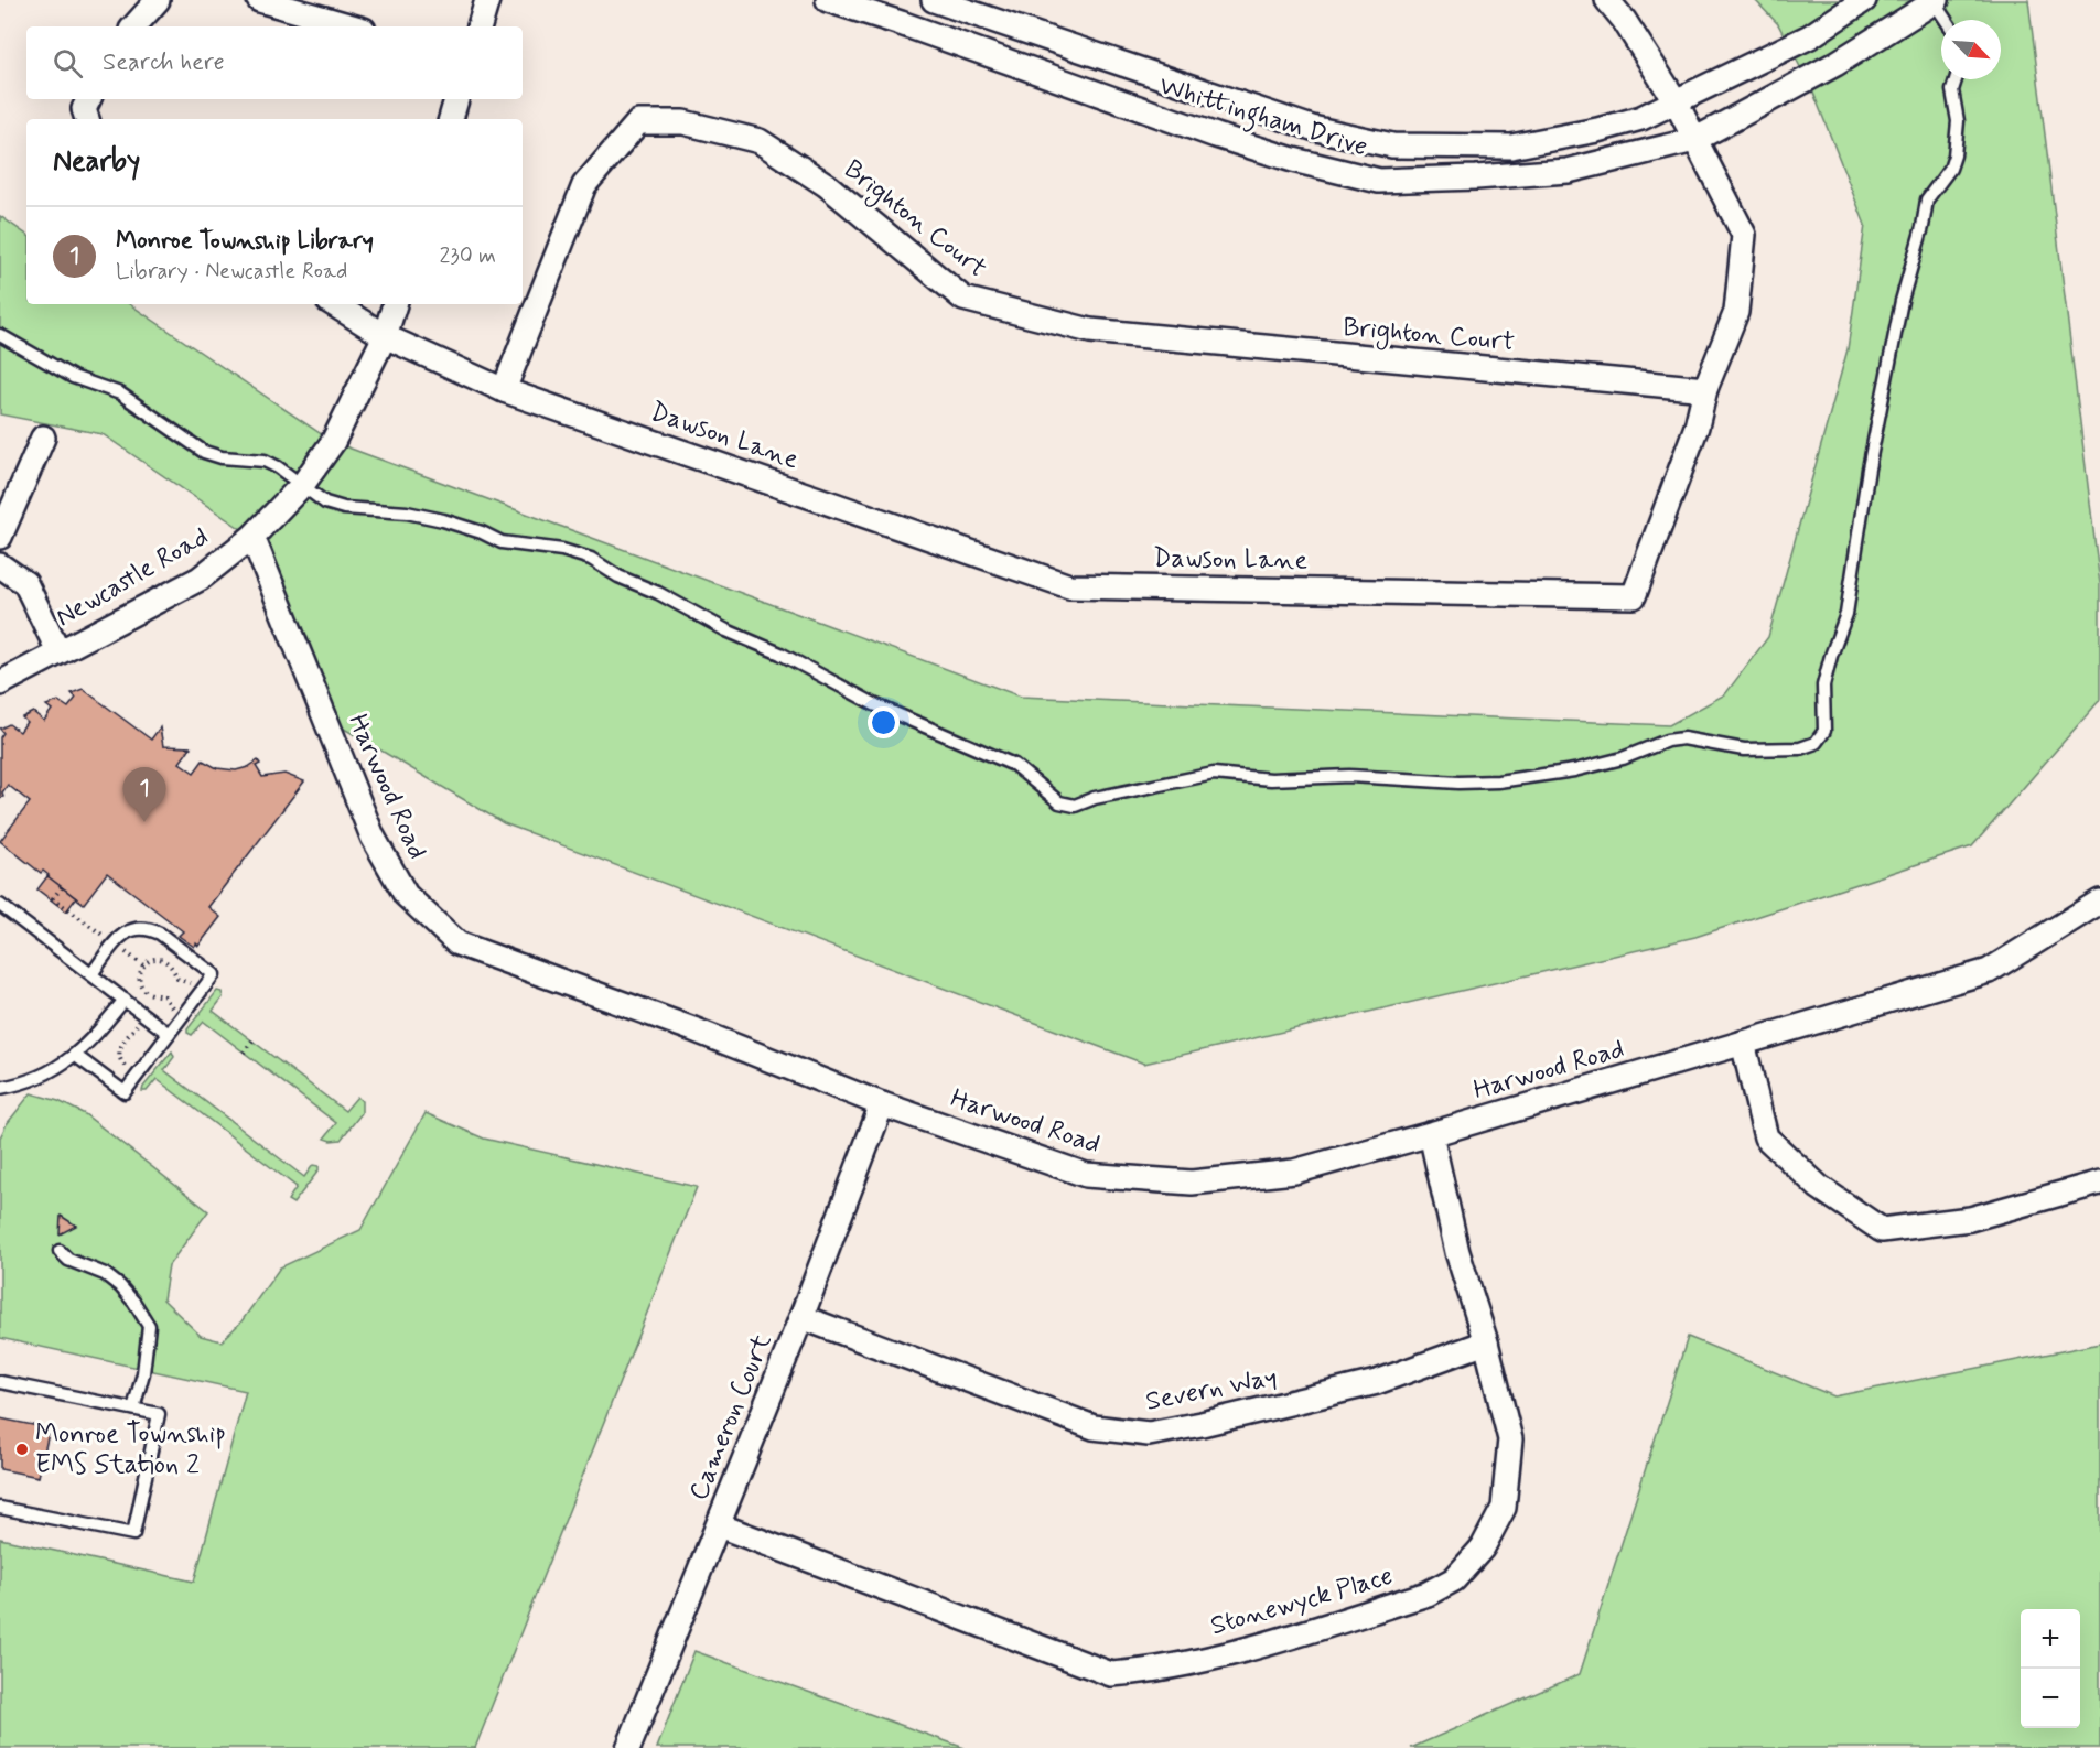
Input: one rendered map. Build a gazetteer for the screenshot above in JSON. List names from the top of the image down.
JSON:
{
  "streets": {
    "street": [
      "Whittingham Drive",
      "Brighton Court",
      "Dawson Lane",
      "Newcastle Road",
      "Harwood Road",
      "Severn Way",
      "Cameron Court",
      "Stonewyck Place"
    ]
  },
  "crossings": [
    ["Whittingham Drive", "Dawson Lane"],
    ["Brighton Court", "Dawson Lane"],
    ["Dawson Lane", "Newcastle Road"],
    ["Newcastle Road", "Harwood Road"],
    ["Harwood Road", "Cameron Court"],
    ["Harwood Road", "Stonewyck Place"],
    ["Severn Way", "Cameron Court"],
    ["Severn Way", "Stonewyck Place"],
    ["Cameron Court", "Stonewyck Place"]
  ],
  "places": ["Monroe Township EMS Station 2"],
  "north": "bottom right",
  "page": {
    "search": "Search here",
    "heading": "Nearby",
    "list": [
      {
        "mark": "1",
        "name": "Monroe Township Library",
        "note": "Library · Newcastle Road",
        "value": "230 m"
      }
    ],
    "pins": "1",
    "map_buttons": ["+", "−"]
  }
}
